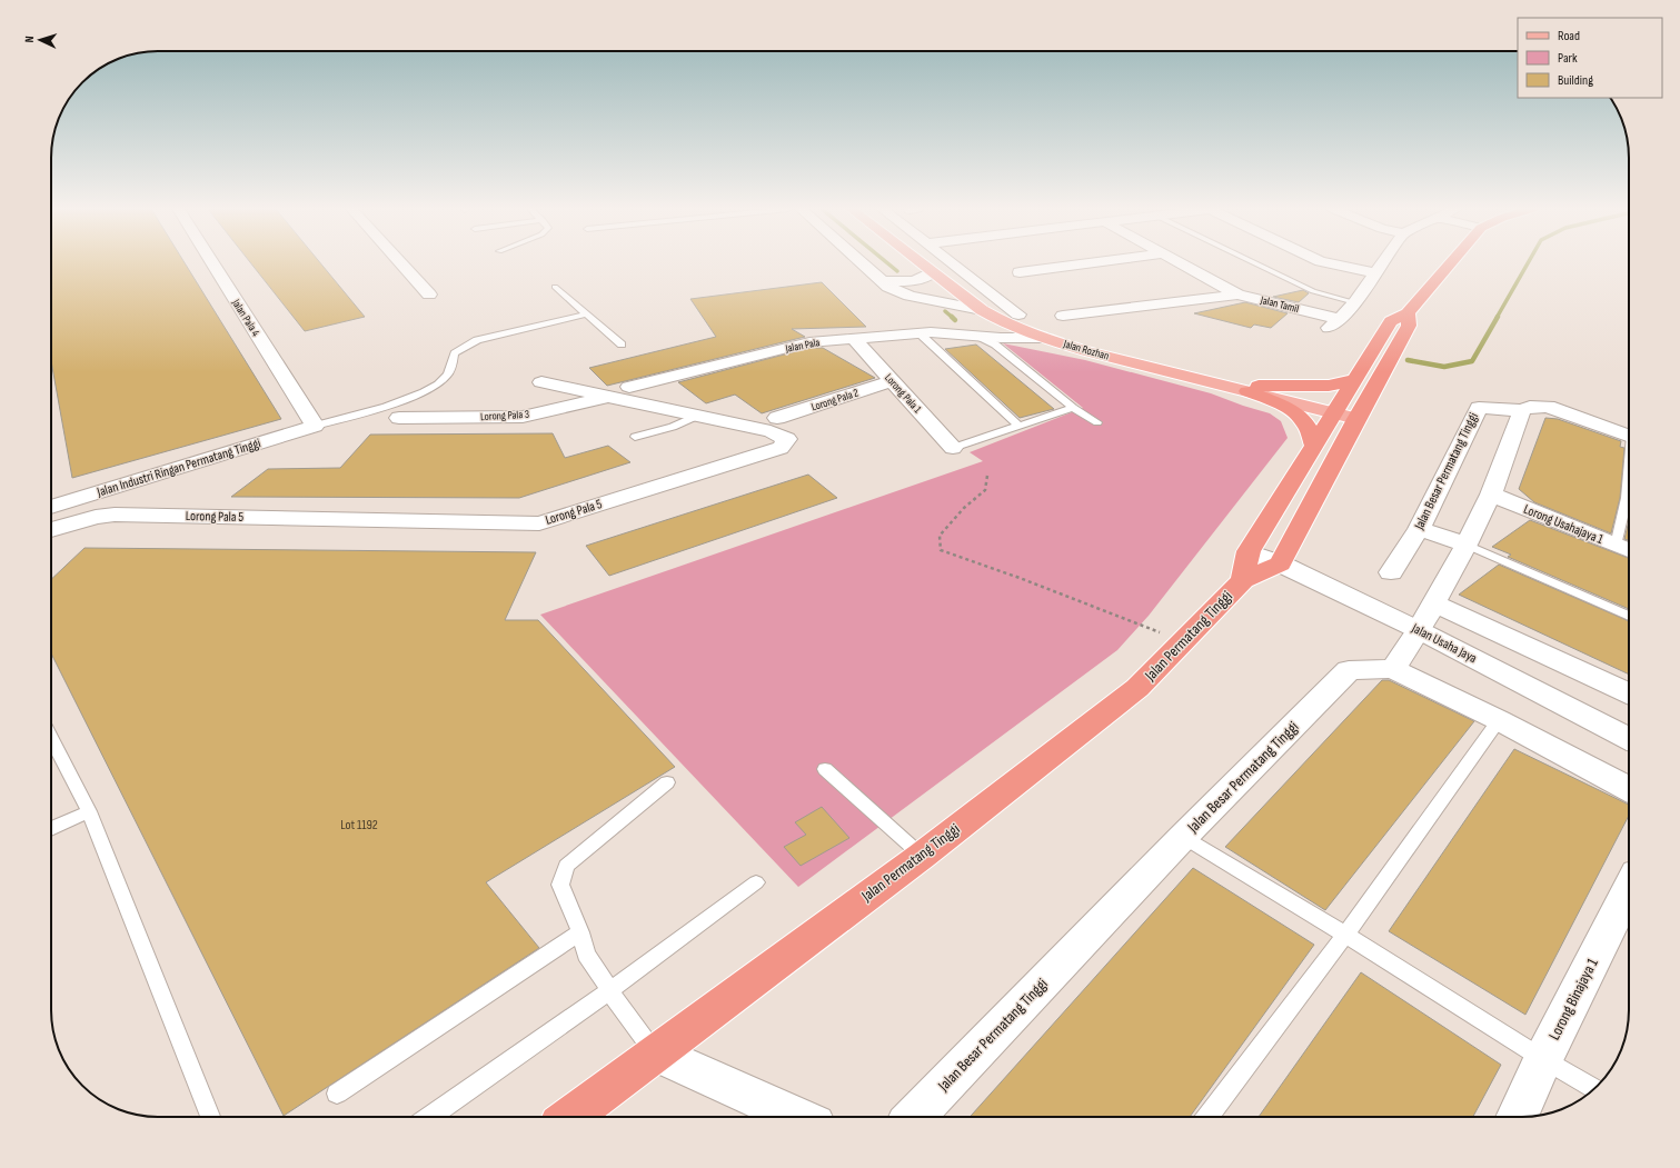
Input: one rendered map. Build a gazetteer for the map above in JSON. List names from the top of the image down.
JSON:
{
  "streets": {
    "highway": ["Jalan Permatang Tinggi"],
    "main road": ["Jalan Rozhan"],
    "street": [
      "Jalan Tamil",
      "Jalan Pala 4",
      "Jalan Pala",
      "Lorong Pala 1",
      "Lorong Pala 2",
      "Lorong Pala 3",
      "Jalan Industri Ringan Permatang Tinggi",
      "Jalan Besar Permatang Tinggi",
      "Lorong Pala 5",
      "Lorong Usahajaya 1",
      "Jalan Usaha Jaya",
      "Lorong Binajaya 1"
    ]
  },
  "crossings": [
    ["Jalan Pala 4", "Jalan Industri Ringan Permatang Tinggi"],
    ["Jalan Pala", "Jalan Rozhan"],
    ["Jalan Pala", "Lorong Pala 1"],
    ["Jalan Rozhan", "Jalan Permatang Tinggi"],
    ["Lorong Pala 1", "Lorong Pala 2"],
    ["Lorong Pala 3", "Lorong Pala 5"],
    ["Jalan Permatang Tinggi", "Jalan Usaha Jaya"]
  ],
  "house_numbers": ["Lot 1192"],
  "legend": ["Road", "Park", "Building"],
  "north": "left"
}
